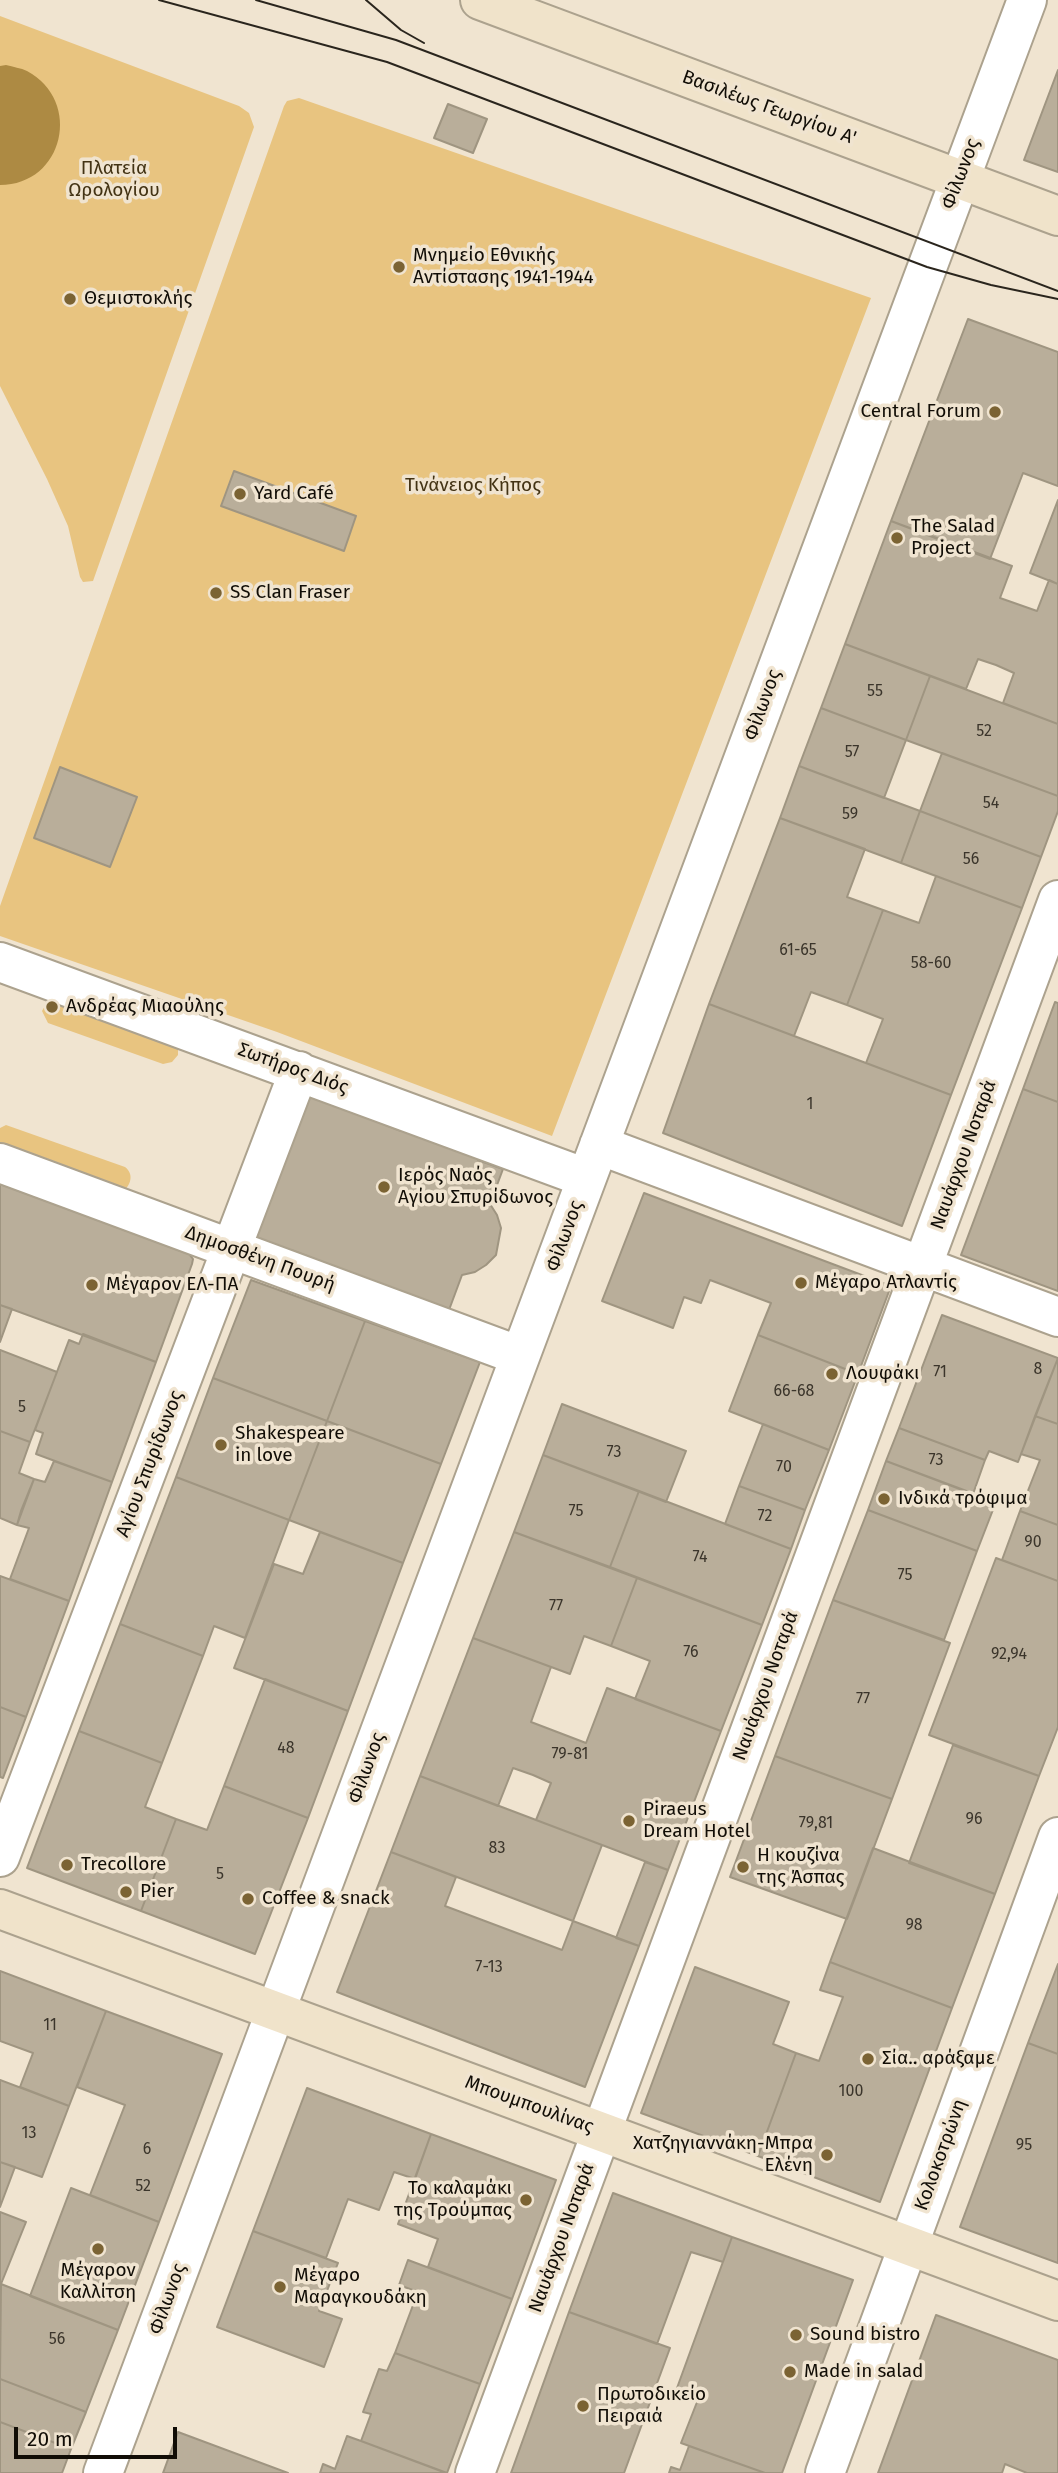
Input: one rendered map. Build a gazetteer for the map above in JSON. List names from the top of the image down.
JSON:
{
  "streets": {
    "street": [
      "Βασιλέως Γεωργίου Α'",
      "Φίλωνος",
      "Σωτήρος Διός",
      "Ναυάρχου Νοταρά",
      "Δημοσθένη Πουρή",
      "Αγίου Σπυρίδωνος",
      "Μπουμπουλίνας",
      "Κολοκοτρώνη"
    ]
  },
  "crossings": [
    ["Βασιλέως Γεωργίου Α'", "Φίλωνος"],
    ["Φίλωνος", "Σωτήρος Διός"],
    ["Φίλωνος", "Δημοσθένη Πουρή"],
    ["Φίλωνος", "Μπουμπουλίνας"],
    ["Σωτήρος Διός", "Ναυάρχου Νοταρά"],
    ["Σωτήρος Διός", "Αγίου Σπυρίδωνος"],
    ["Ναυάρχου Νοταρά", "Μπουμπουλίνας"],
    ["Δημοσθένη Πουρή", "Αγίου Σπυρίδωνος"],
    ["Μπουμπουλίνας", "Κολοκοτρώνη"]
  ],
  "parks": ["Πλατεία Ωρολογίου", "Τινάνειος Κήπος"],
  "places": [
    "Μνημείο Εθνικής Αντίστασης 1941-1944",
    "Θεμιστοκλής",
    "Central Forum",
    "Yard Café",
    "The Salad Project",
    "SS Clan Fraser",
    "Ανδρέας Μιαούλης",
    "Ιερός Ναός Αγίου Σπυρίδωνος",
    "Μέγαρο Ατλαντίς",
    "Μέγαρον ΕΛ-ΠΑ",
    "Λουφάκι",
    "Shakespeare in love",
    "Ινδικά τρόφιμα",
    "Piraeus Dream Hotel",
    "Trecollore",
    "Η κουζίνα της Άσπας",
    "Pier",
    "Coffee & snack",
    "Σία.. αράξαμε",
    "Χατζηγιαννάκη-Μπρα Ελένη",
    "Το καλαμάκι της Τρούμπας",
    "Μέγαρον Καλλίτση",
    "Μέγαρο Μαραγκουδάκη",
    "Sound bistro",
    "Made in salad",
    "Πρωτοδικείο Πειραιά"
  ],
  "house_numbers": [
    "55",
    "52",
    "57",
    "54",
    "59",
    "56",
    "61-65",
    "58-60",
    "1",
    "8",
    "71",
    "66-68",
    "5",
    "73",
    "73",
    "70",
    "75",
    "72",
    "90",
    "74",
    "75",
    "77",
    "76",
    "92,94",
    "77",
    "48",
    "79-81",
    "96",
    "79,81",
    "83",
    "5",
    "98",
    "7-13",
    "11",
    "100",
    "13",
    "95",
    "6",
    "52",
    "56"
  ],
  "scale_bar": "20 m"
}
